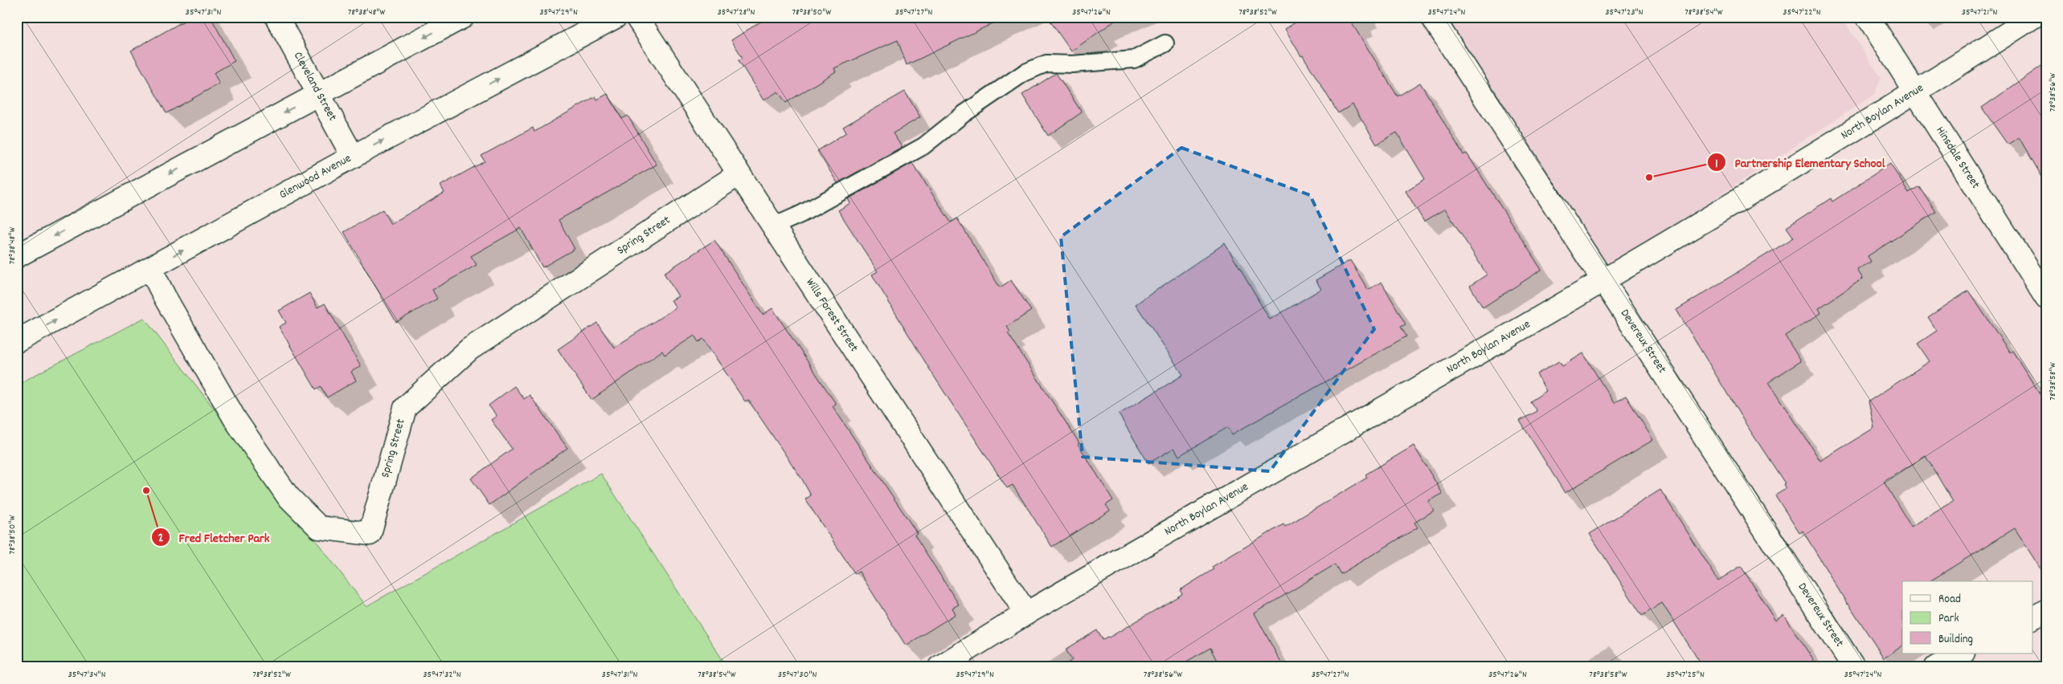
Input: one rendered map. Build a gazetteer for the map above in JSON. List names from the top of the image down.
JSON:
{
  "streets": {
    "street": [
      "Cleveland Street",
      "North Boylan Avenue",
      "Hinsdale Street",
      "Glenwood Avenue",
      "Spring Street",
      "Wills Forest Street",
      "Devereux Street"
    ]
  },
  "crossings": [
    ["Cleveland Street", "Glenwood Avenue"],
    ["North Boylan Avenue", "Hinsdale Street"],
    ["North Boylan Avenue", "Wills Forest Street"],
    ["North Boylan Avenue", "Devereux Street"],
    ["Glenwood Avenue", "Spring Street"],
    ["Spring Street", "Wills Forest Street"]
  ],
  "places": ["Partnership Elementary School", "Fred Fletcher Park"],
  "legend": ["Road", "Park", "Building"],
  "coordinates": [
    "35°47'31\"N",
    "78°38'48\"W",
    "35°47'29\"N",
    "35°47'28\"N",
    "78°38'50\"W",
    "35°47'27\"N",
    "35°47'26\"N",
    "78°38'52\"W",
    "35°47'24\"N",
    "35°47'23\"N",
    "78°38'54\"W",
    "35°47'22\"N",
    "35°47'21\"N",
    "78°38'56\"W",
    "78°38'58\"W",
    "35°47'34\"N",
    "35°47'32\"N",
    "35°47'30\"N",
    "35°47'25\"N"
  ]
}
